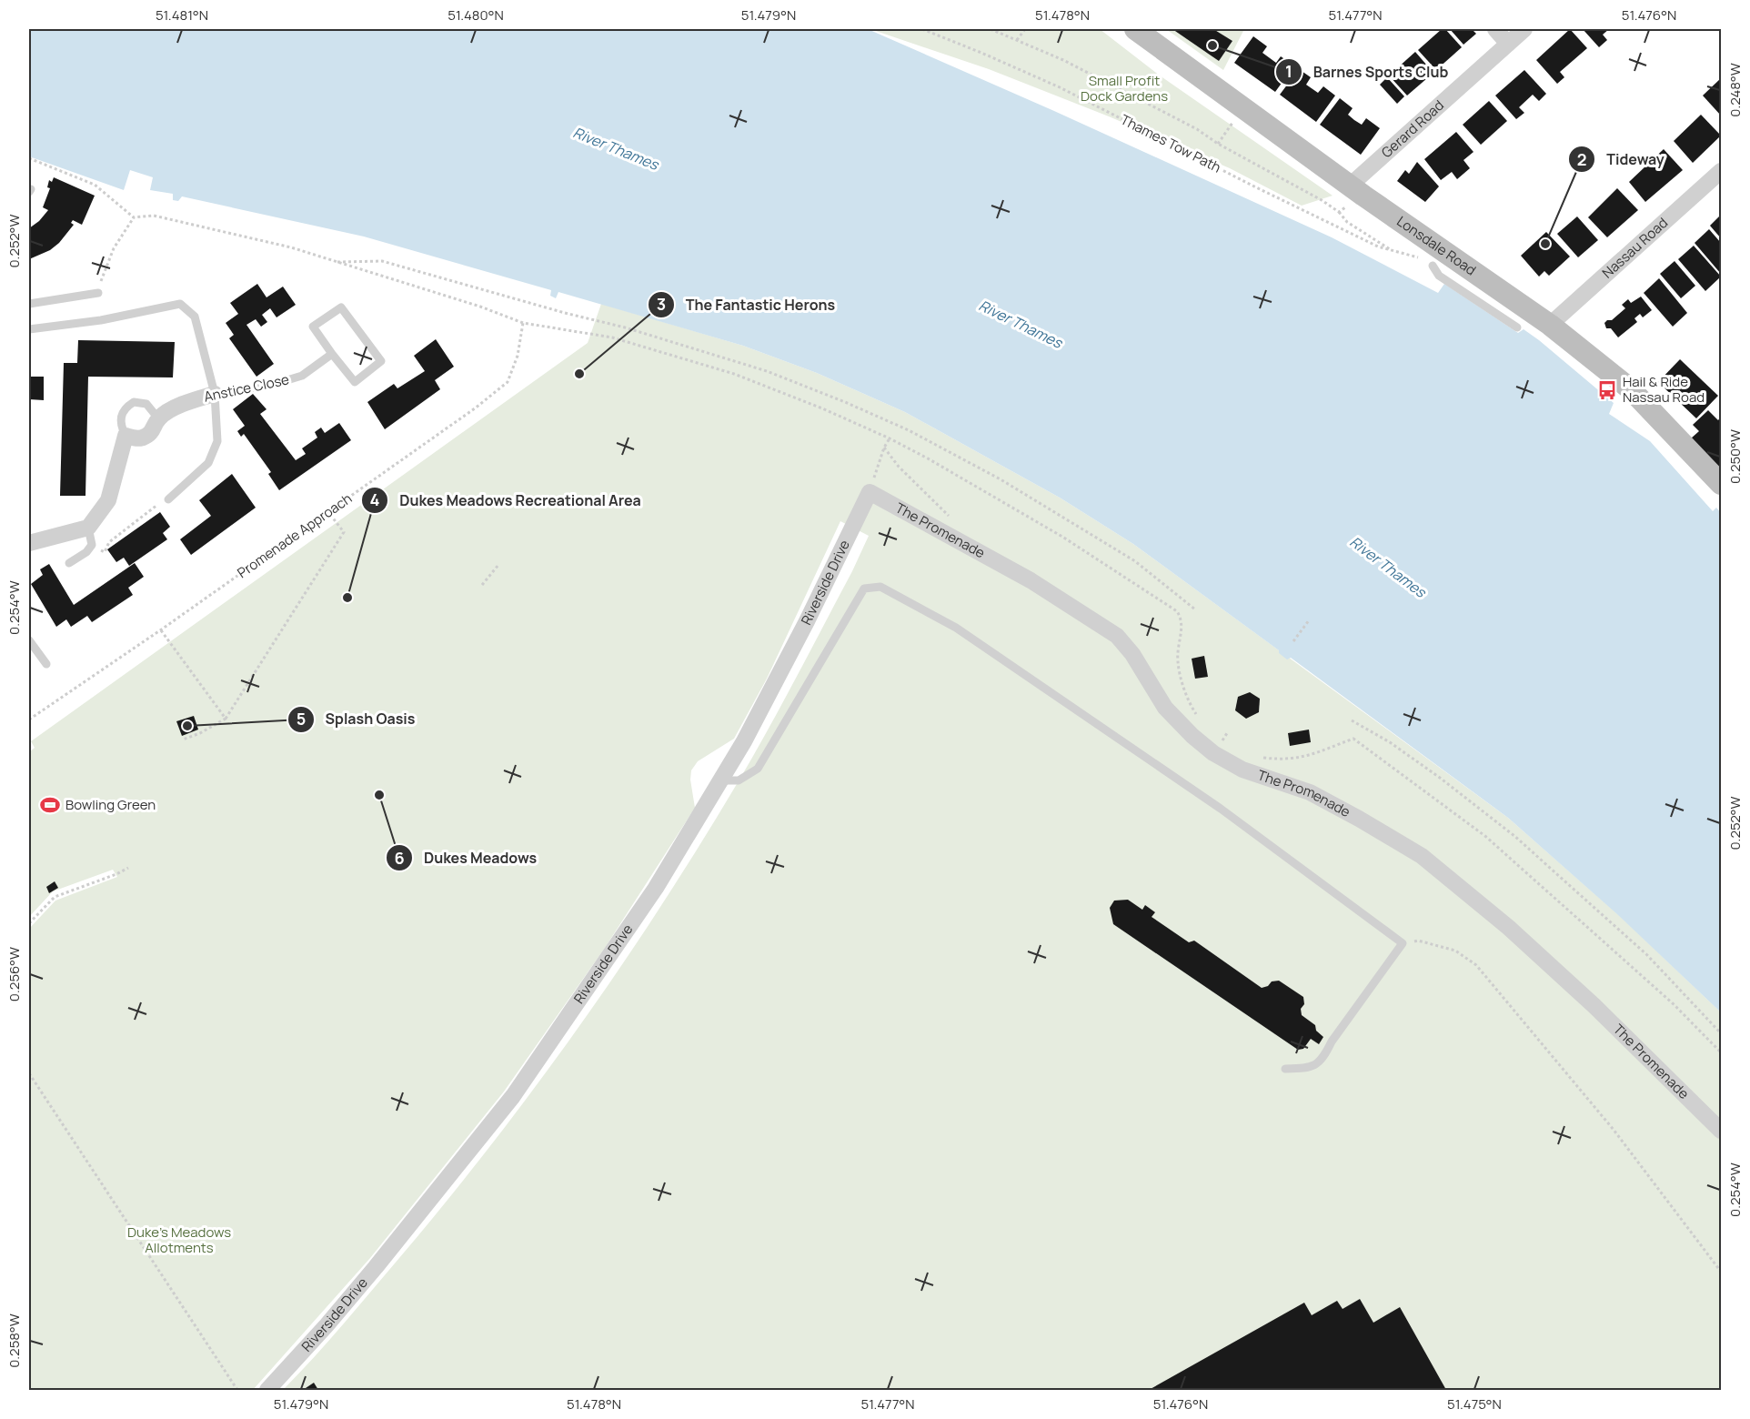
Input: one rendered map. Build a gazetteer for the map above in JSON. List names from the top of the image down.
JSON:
{
  "streets": {
    "main road": ["Lonsdale Road"],
    "street": [
      "Gerard Road",
      "Nassau Road",
      "Anstice Close",
      "The Promenade",
      "Riverside Drive"
    ],
    "path": ["Thames Tow Path", "Promenade Approach"]
  },
  "crossings": [
    ["Gerard Road", "Lonsdale Road"],
    ["Lonsdale Road", "Nassau Road"],
    ["The Promenade", "Riverside Drive"]
  ],
  "water": ["River Thames"],
  "parks": ["Small Profit Dock Gardens", "Duke's Meadows Allotments"],
  "places": {
    "other": [
      "Barnes Sports Club",
      "Tideway",
      "The Fantastic Herons",
      "Dukes Meadows Recreational Area",
      "Splash Oasis",
      "Dukes Meadows"
    ],
    "bus stop": ["Hail & Ride Nassau Road"],
    "sports": ["Bowling Green"]
  },
  "coordinates": [
    "51.481°N",
    "51.480°N",
    "51.479°N",
    "51.478°N",
    "51.477°N",
    "51.476°N",
    "0.248°W",
    "0.252°W",
    "0.250°W",
    "0.254°W",
    "0.256°W",
    "0.258°W",
    "51.475°N"
  ]
}
